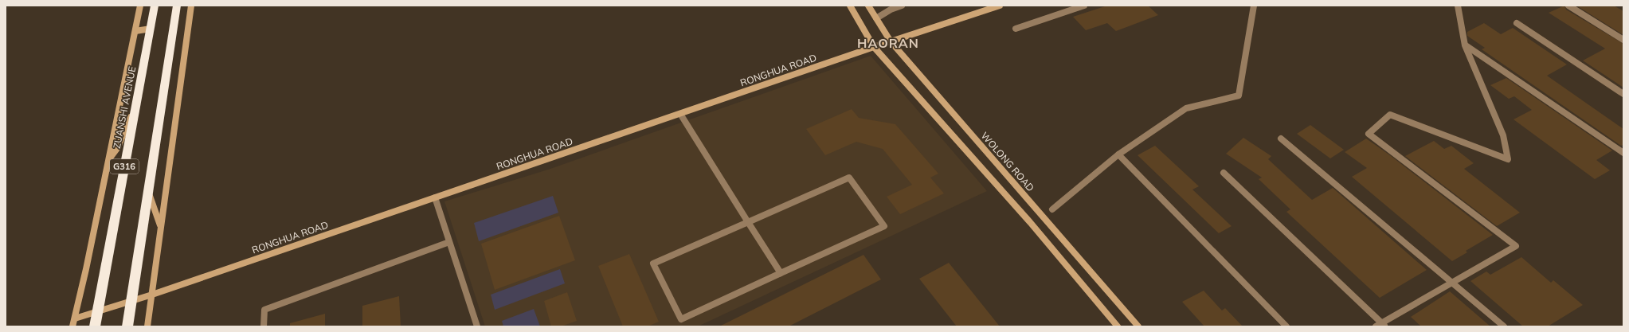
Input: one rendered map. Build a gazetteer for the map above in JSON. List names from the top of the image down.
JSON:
{
  "streets": {
    "highway": ["ZUANSHI AVENUE", "G316"],
    "main road": ["RONGHUA ROAD", "WOLONG ROAD"]
  },
  "crossings": [
    ["RONGHUA ROAD", "ZUANSHI AVENUE"],
    ["RONGHUA ROAD", "WOLONG ROAD"],
    ["RONGHUA ROAD", "G316"]
  ],
  "districts": ["HAORAN"]
}
